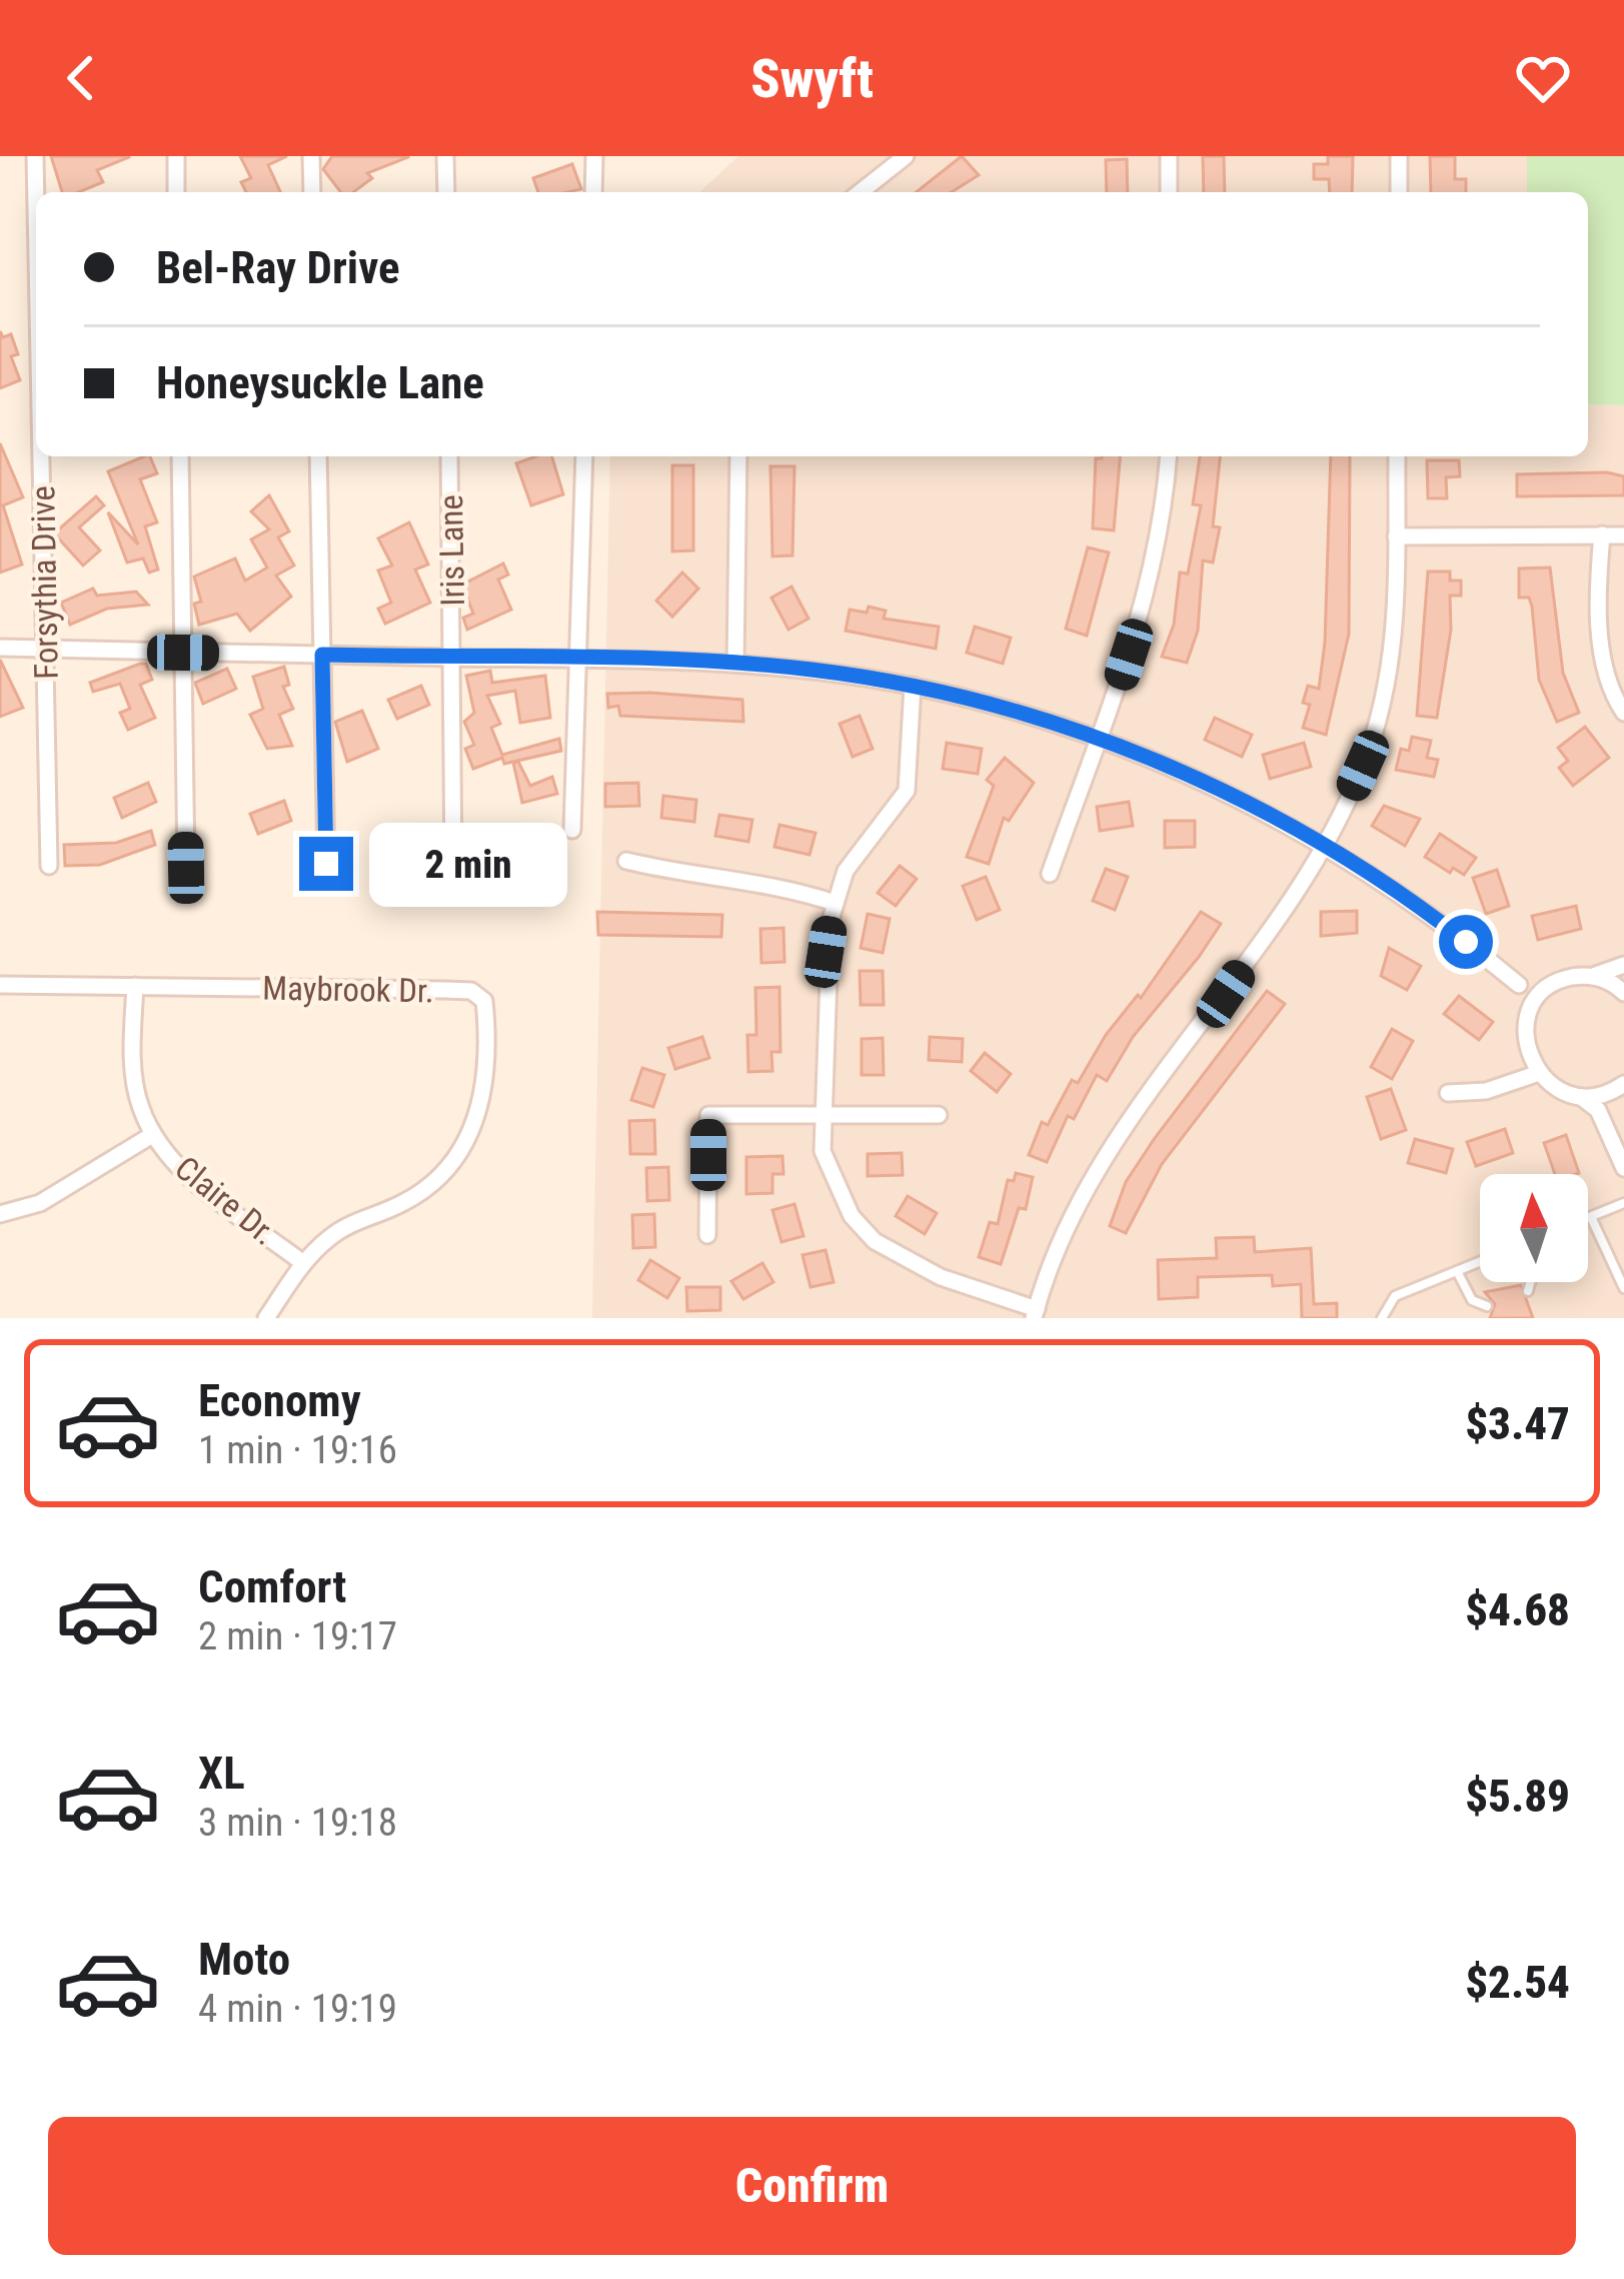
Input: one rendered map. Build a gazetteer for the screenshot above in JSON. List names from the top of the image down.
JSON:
{
  "streets": {
    "street": [
      "Iris Lane",
      "Forsythia Drive",
      "Maybrook Dr.",
      "Claire Dr."
    ]
  },
  "crossings": [
    ["Maybrook Dr.", "Claire Dr."]
  ],
  "north": "top",
  "page": {
    "header": "Swyft",
    "banner": ["Bel-Ray Drive", "Honeysuckle Lane"],
    "bubble": "2 min",
    "list": [
      {
        "name": "Economy",
        "note": "1 min · 19:16",
        "value": "$3.47"
      },
      {
        "name": "Comfort",
        "note": "2 min · 19:17",
        "value": "$4.68"
      },
      {
        "name": "XL",
        "note": "3 min · 19:18",
        "value": "$5.89"
      },
      {
        "name": "Moto",
        "note": "4 min · 19:19",
        "value": "$2.54"
      }
    ],
    "buttons": "Confirm"
  }
}
